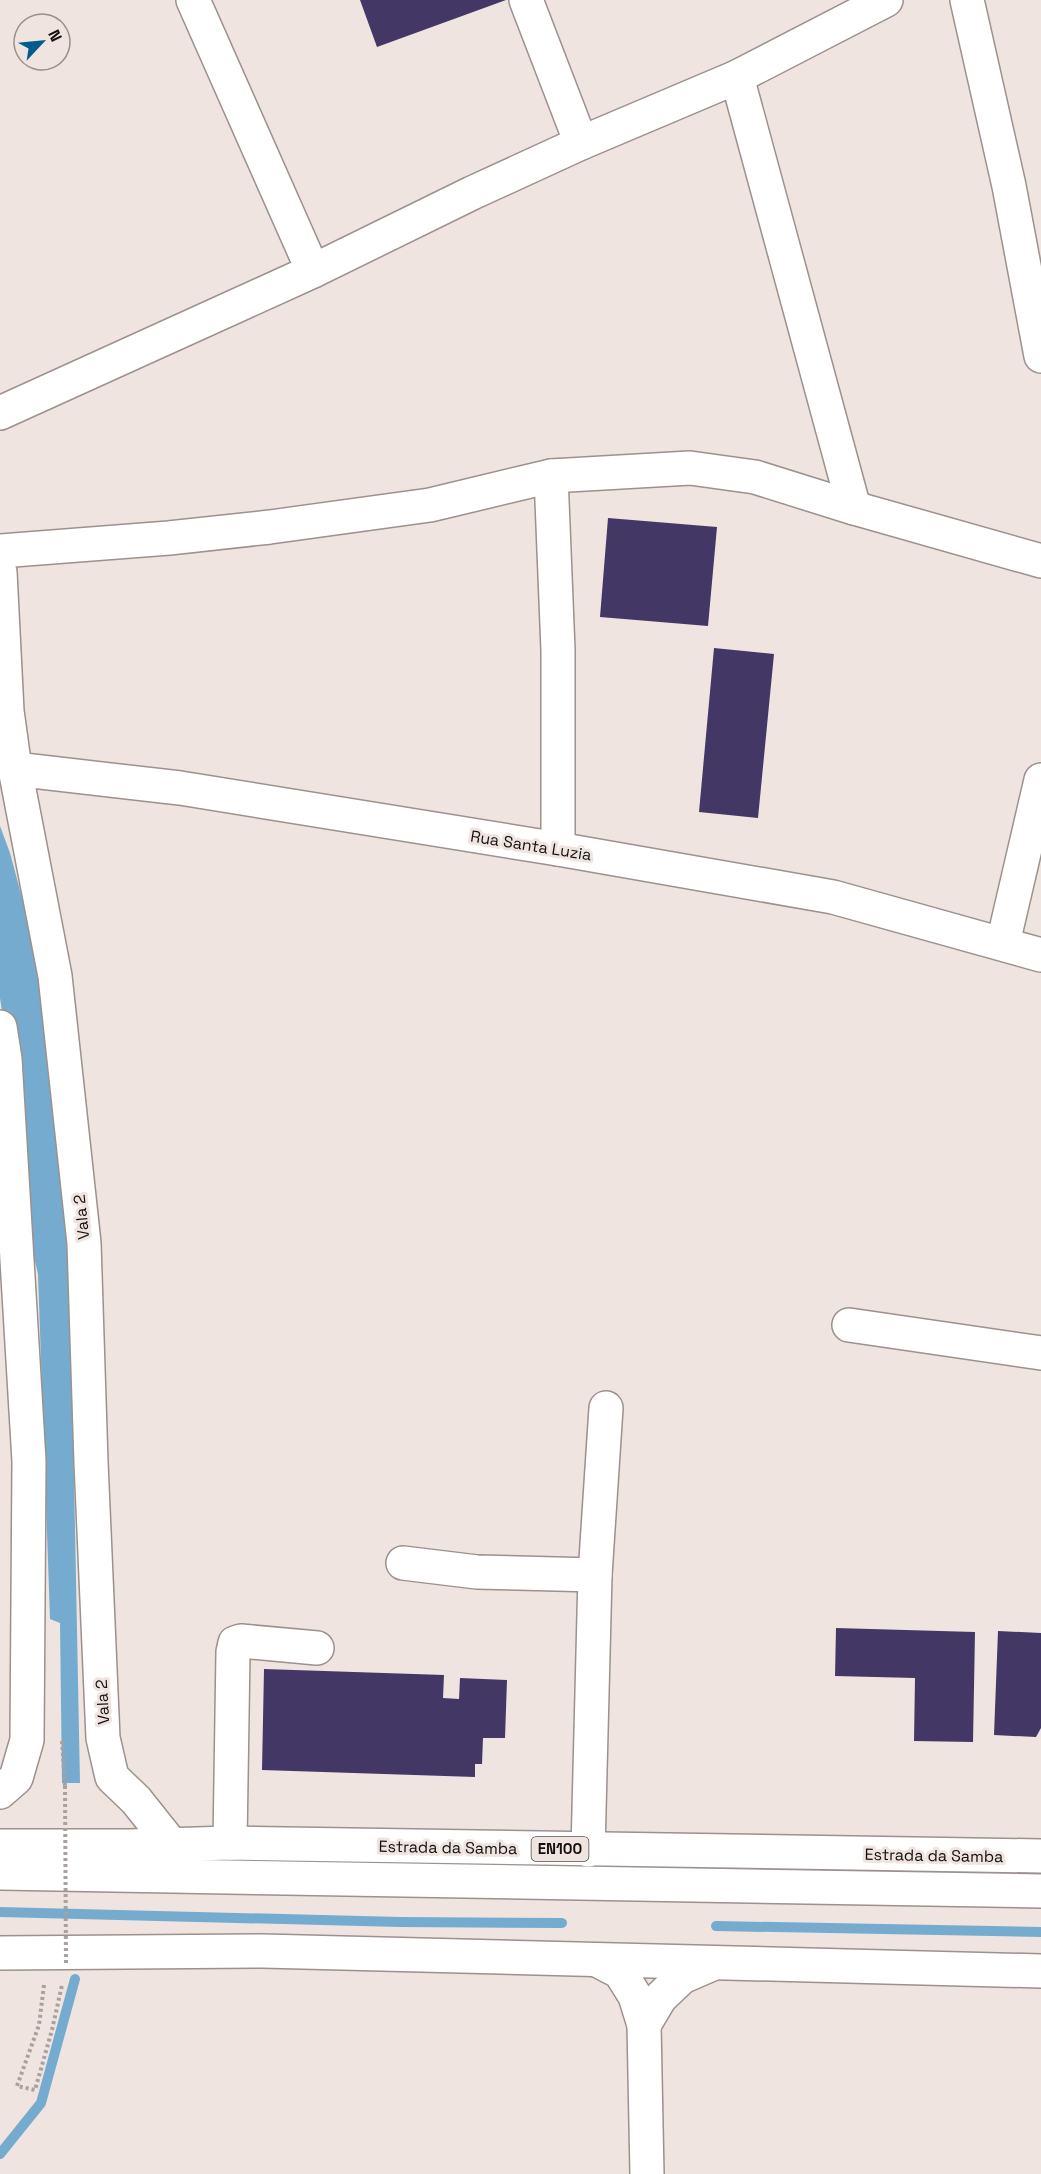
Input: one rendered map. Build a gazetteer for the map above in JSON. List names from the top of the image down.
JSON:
{
  "streets": {
    "street": [
      "Rua Santa Luzia",
      "Vala 2",
      "Estrada da Samba",
      "EN100"
    ]
  },
  "crossings": [
    ["Rua Santa Luzia", "Vala 2"],
    ["Vala 2", "Estrada da Samba"]
  ],
  "north": "top right"
}
